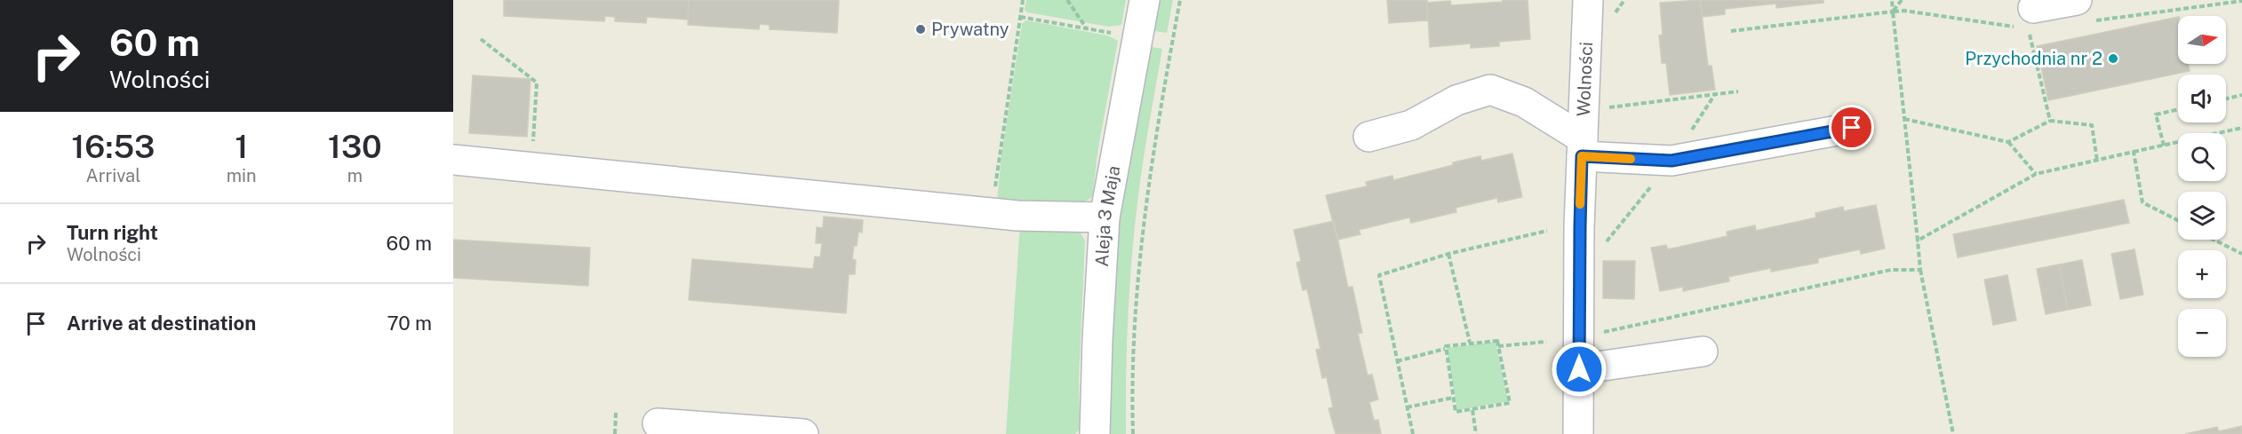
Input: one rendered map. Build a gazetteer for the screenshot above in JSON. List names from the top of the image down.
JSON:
{
  "streets": {
    "street": ["Wolności", "Aleja 3 Maja"]
  },
  "places": ["Prywatny", "Przychodnia nr 2"],
  "north": "right",
  "page": {
    "turn": ["60 m", "Wolności"],
    "map_buttons": ["+", "−"],
    "eta": [
      "16:53",
      "Arrival",
      "1",
      "min",
      "130",
      "m"
    ],
    "list": [
      {
        "name": "Turn right",
        "note": "Wolności",
        "value": "60 m"
      },
      {
        "name": "Arrive at destination",
        "value": "70 m"
      }
    ]
  }
}
